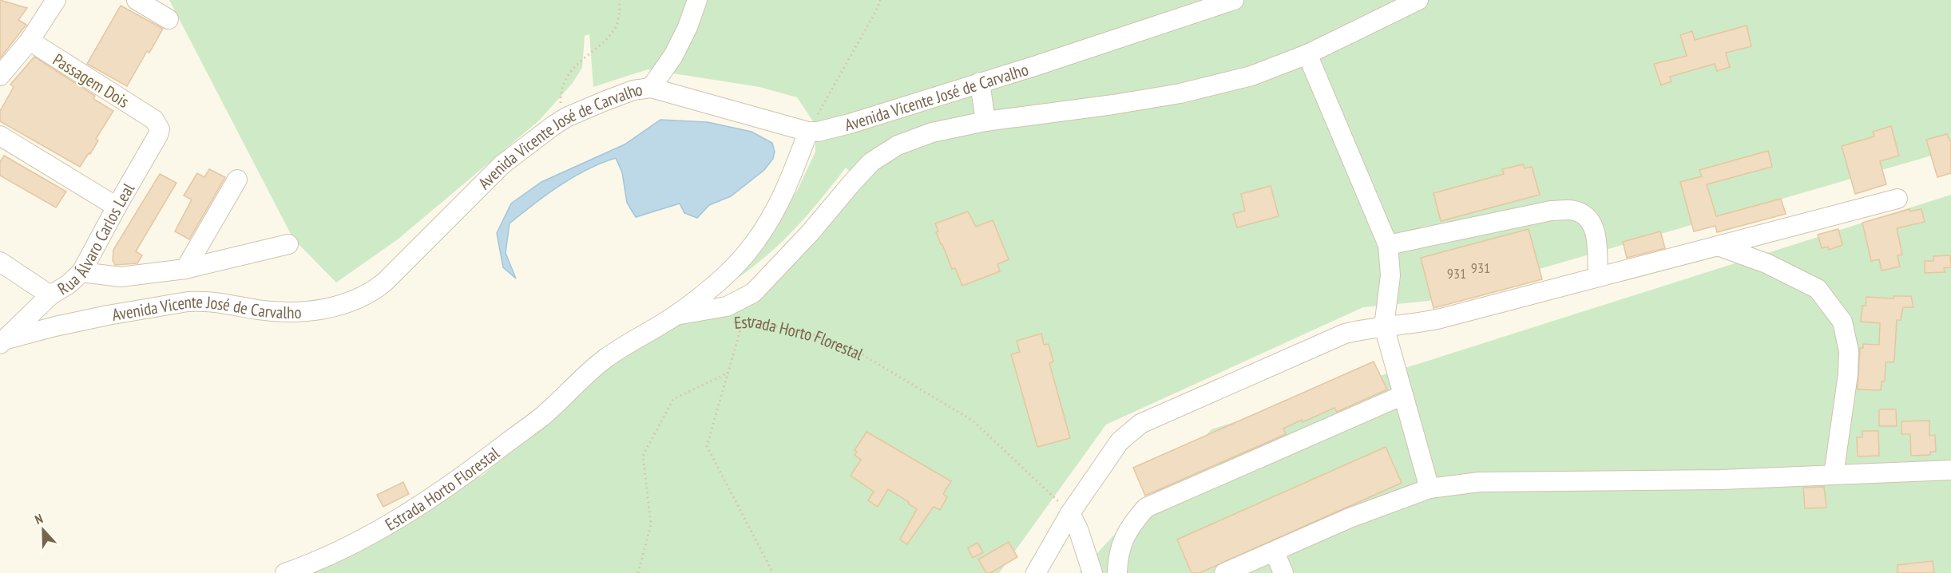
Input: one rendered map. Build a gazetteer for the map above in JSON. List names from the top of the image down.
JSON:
{
  "streets": {
    "street": [
      "Passagem Dois",
      "Avenida Vicente José de Carvalho",
      "Rua Álvaro Carlos Leal",
      "Estrada Horto Florestal"
    ]
  },
  "crossings": [
    ["Passagem Dois", "Rua Álvaro Carlos Leal"],
    ["Avenida Vicente José de Carvalho", "Rua Álvaro Carlos Leal"],
    ["Avenida Vicente José de Carvalho", "Estrada Horto Florestal"]
  ],
  "house_numbers": ["931", "931"],
  "north": "top"
}
